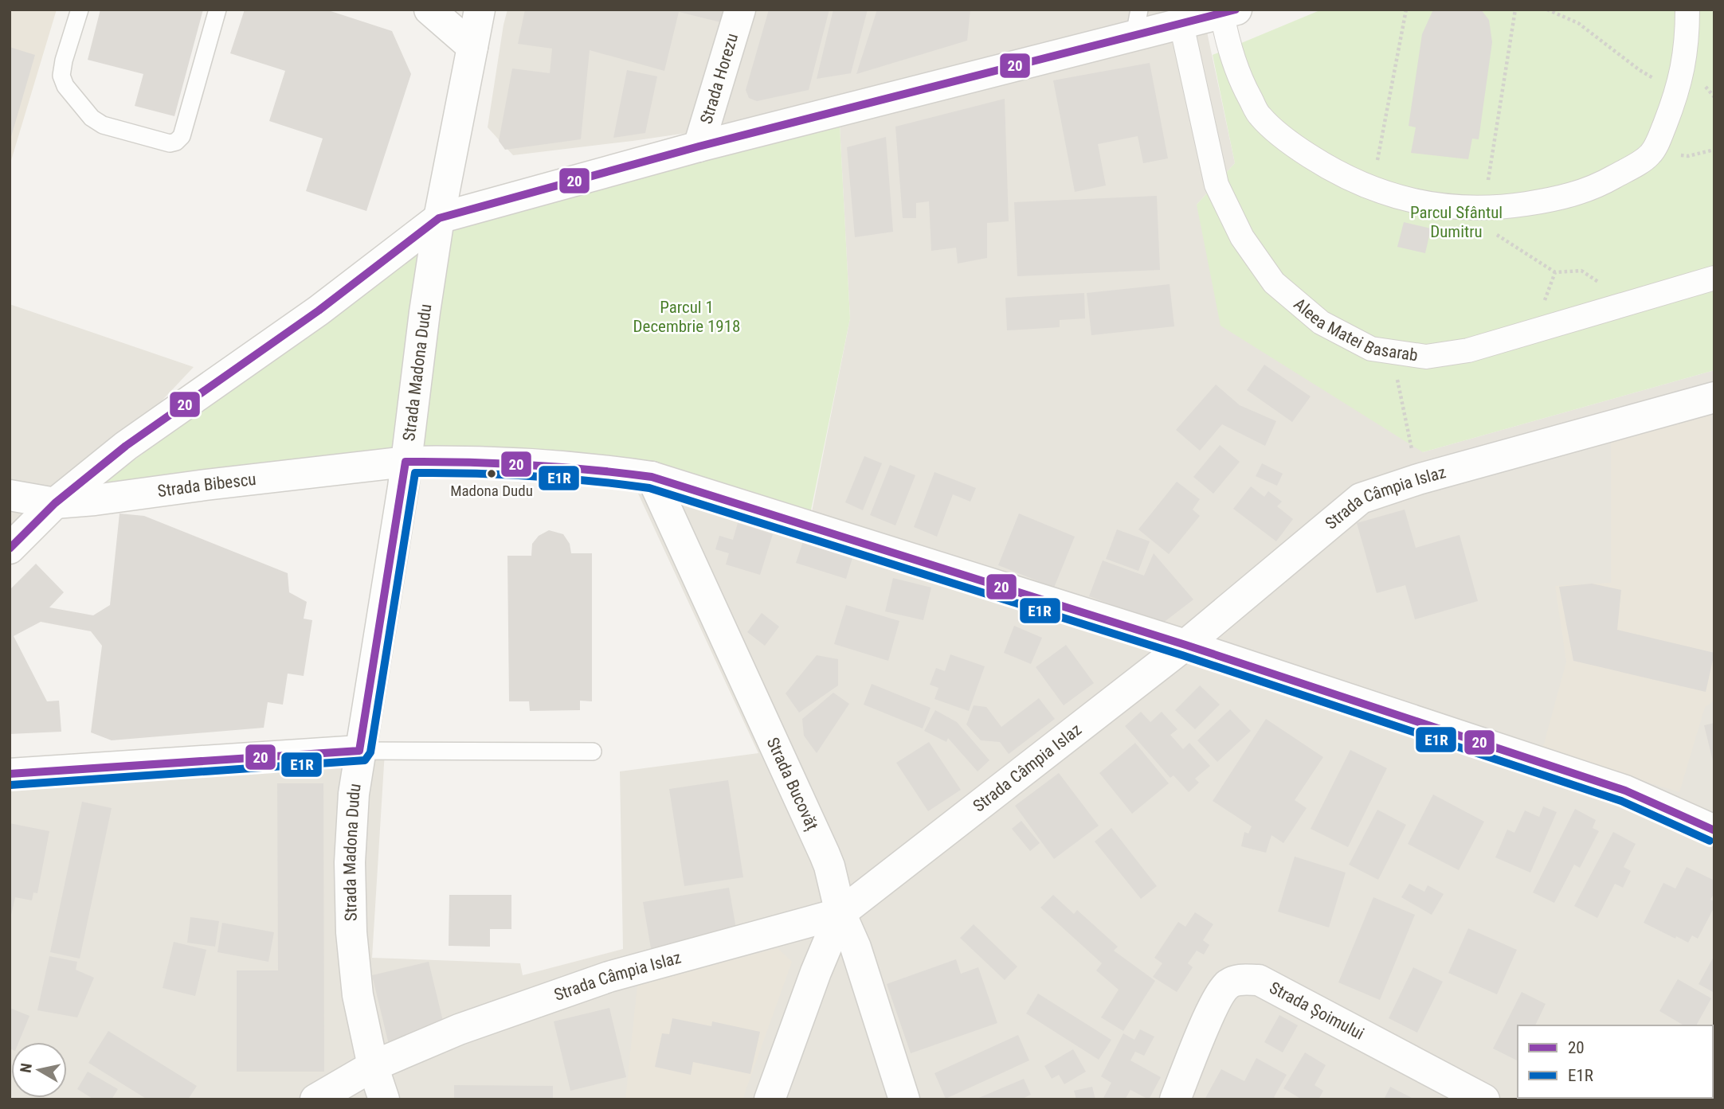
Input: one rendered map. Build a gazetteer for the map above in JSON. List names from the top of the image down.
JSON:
{
  "streets": {
    "street": [
      "Strada Horezu",
      "Aleea Matei Basarab",
      "Strada Madona Dudu",
      "Strada Bibescu",
      "Strada Câmpia Islaz",
      "Strada Bucovăț",
      "Strada Șoimului"
    ]
  },
  "crossings": [
    ["Strada Madona Dudu", "Strada Bibescu"],
    ["Strada Madona Dudu", "Strada Câmpia Islaz"],
    ["Strada Bibescu", "Strada Câmpia Islaz"],
    ["Strada Bibescu", "Strada Bucovăț"],
    ["Strada Câmpia Islaz", "Strada Bucovăț"]
  ],
  "parks": ["Parcul Sfântul Dumitru", "Parcul 1 Decembrie 1918"],
  "places": ["Madona Dudu"],
  "lines": ["transit line 20", "transit line E1R"],
  "legend": ["20", "E1R"],
  "north": "left"
}
